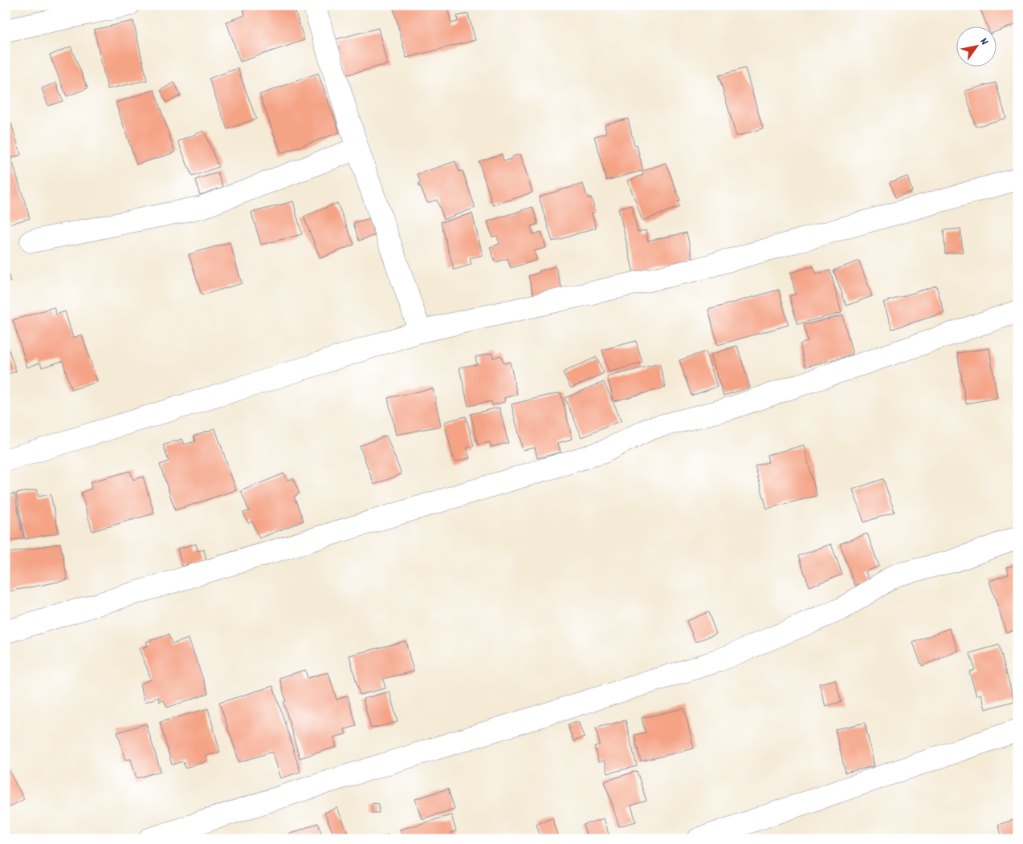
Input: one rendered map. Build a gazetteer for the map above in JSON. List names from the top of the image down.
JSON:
{
  "north": "top right"
}
